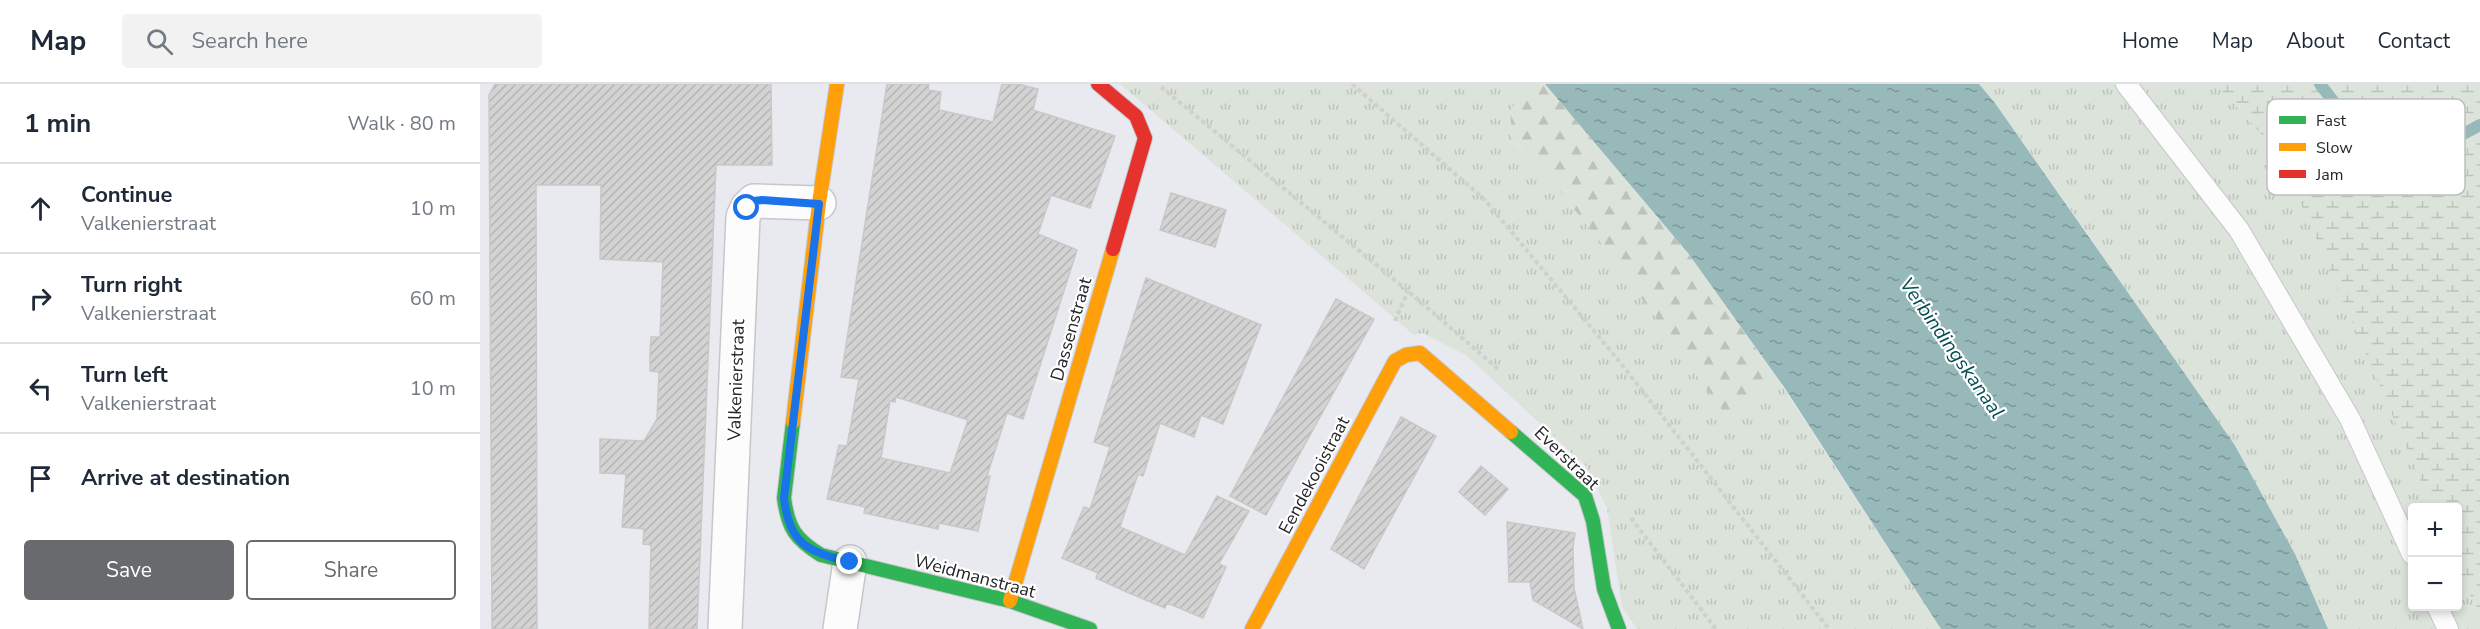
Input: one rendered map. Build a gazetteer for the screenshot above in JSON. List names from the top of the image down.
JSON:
{
  "streets": {
    "street": [
      "Dassenstraat",
      "Valkenierstraat",
      "Everstraat",
      "Eendekooistraat",
      "Weidmanstraat"
    ]
  },
  "crossings": [
    ["Dassenstraat", "Weidmanstraat"],
    ["Everstraat", "Eendekooistraat"]
  ],
  "water": ["Verbindingskanaal"],
  "legend": ["Fast", "Slow", "Jam"],
  "page": {
    "header": "Map",
    "search": "Search here",
    "nav": [
      "Home",
      "Map",
      "About",
      "Contact"
    ],
    "heading": ["1 min", "Walk · 80 m"],
    "list": [
      ["Continue", "Valkenierstraat", "10 m"],
      ["Turn right", "Valkenierstraat", "60 m"],
      ["Turn left", "Valkenierstraat", "10 m"],
      "Arrive at destination"
    ],
    "map_buttons": ["+", "−"],
    "buttons": ["Save", "Share"]
  }
}
